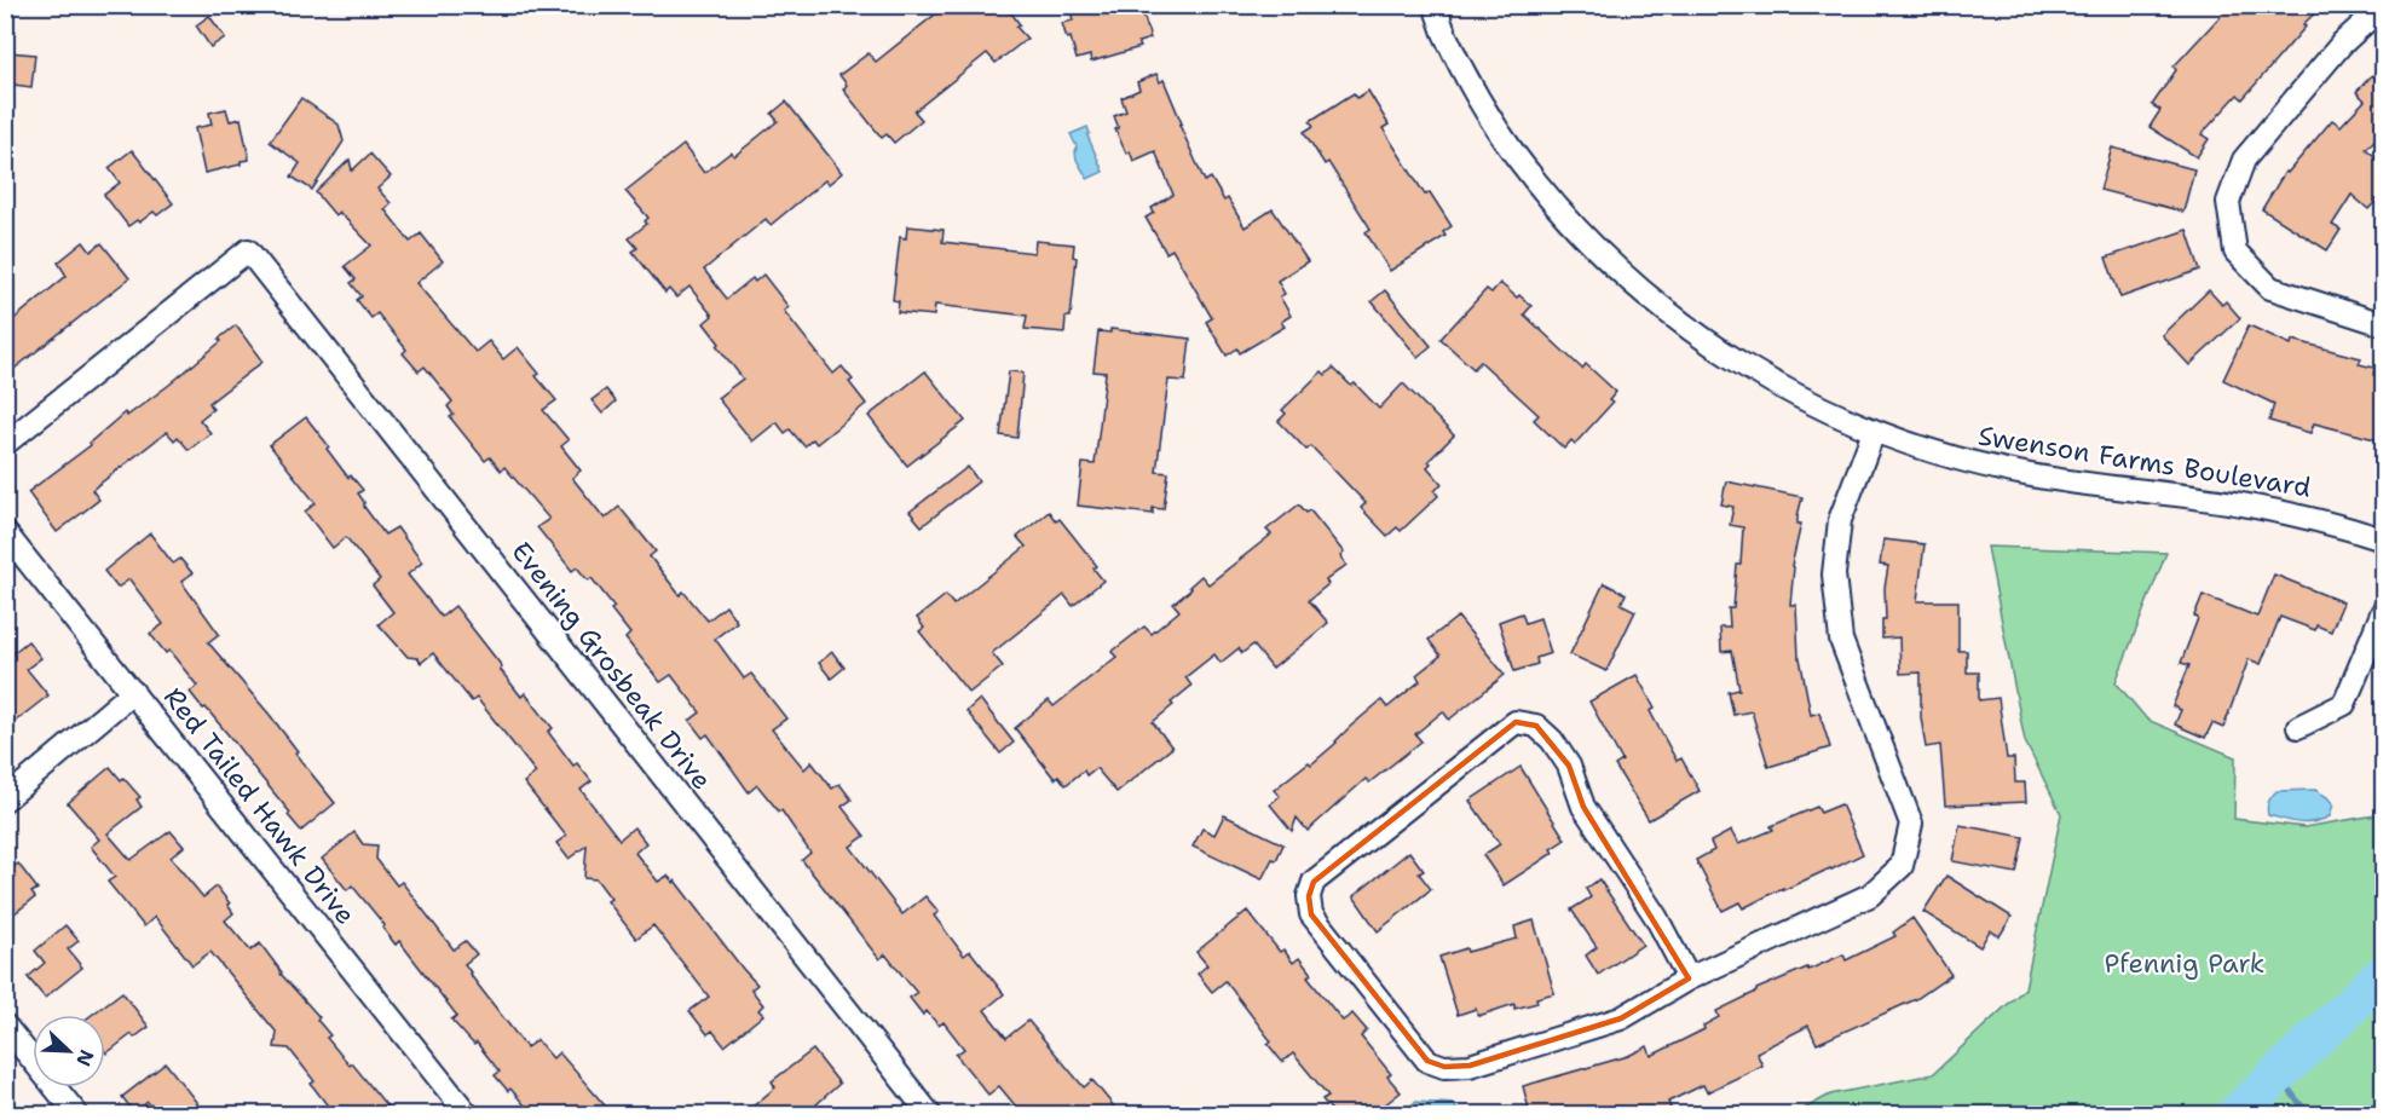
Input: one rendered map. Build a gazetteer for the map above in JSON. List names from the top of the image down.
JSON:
{
  "streets": {
    "street": ["Swenson Farms Boulevard", "Evening Grosbeak Drive", "Red Tailed Hawk Drive"]
  },
  "parks": ["Pfennig Park"],
  "north": "bottom right"
}
